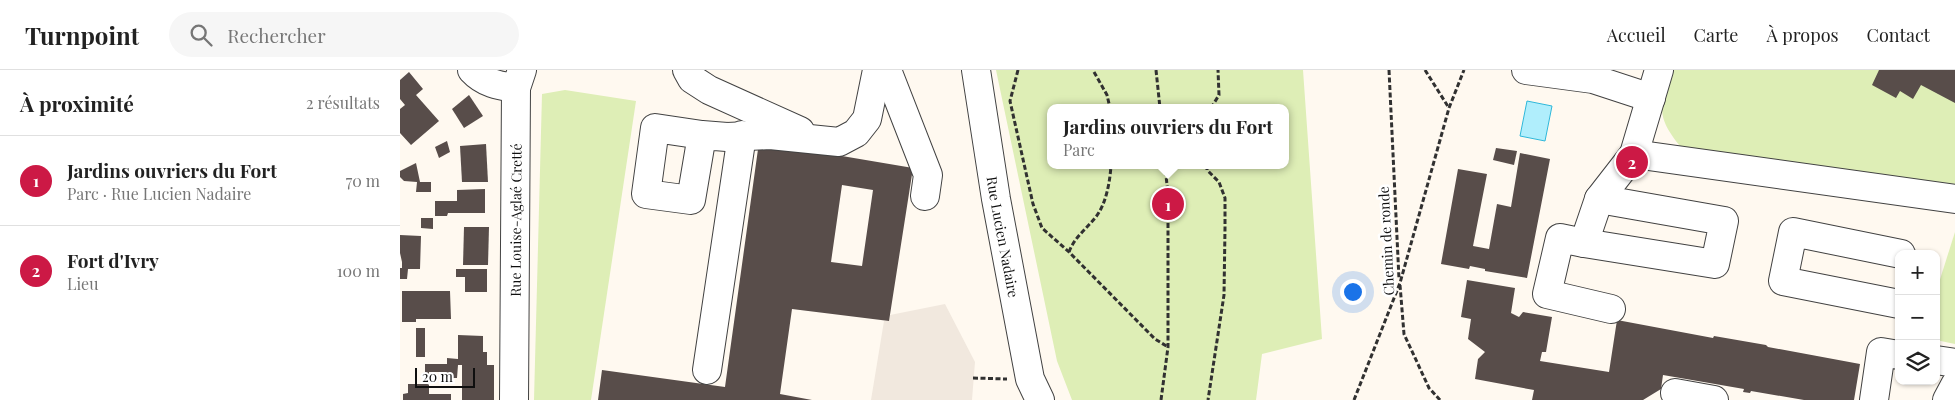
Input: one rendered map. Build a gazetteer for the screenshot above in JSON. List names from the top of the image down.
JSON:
{
  "streets": {
    "street": ["Rue Louise-Aglaé Cretté", "Rue Lucien Nadaire"],
    "path": ["Chemin de ronde"]
  },
  "scale_bar": "20 m",
  "page": {
    "header": "Turnpoint",
    "search": "Rechercher",
    "nav": [
      "Accueil",
      "Carte",
      "À propos",
      "Contact"
    ],
    "heading": ["À proximité", "2 résultats"],
    "popup": ["Jardins ouvriers du Fort", "Parc"],
    "list": [
      {
        "mark": "1",
        "name": "Jardins ouvriers du Fort",
        "note": "Parc · Rue Lucien Nadaire",
        "value": "70 m"
      },
      {
        "mark": "2",
        "name": "Fort d'Ivry",
        "note": "Lieu",
        "value": "100 m"
      }
    ],
    "pins": ["2", "1"],
    "map_buttons": ["+", "−"],
    "scale": "20 m"
  }
}
